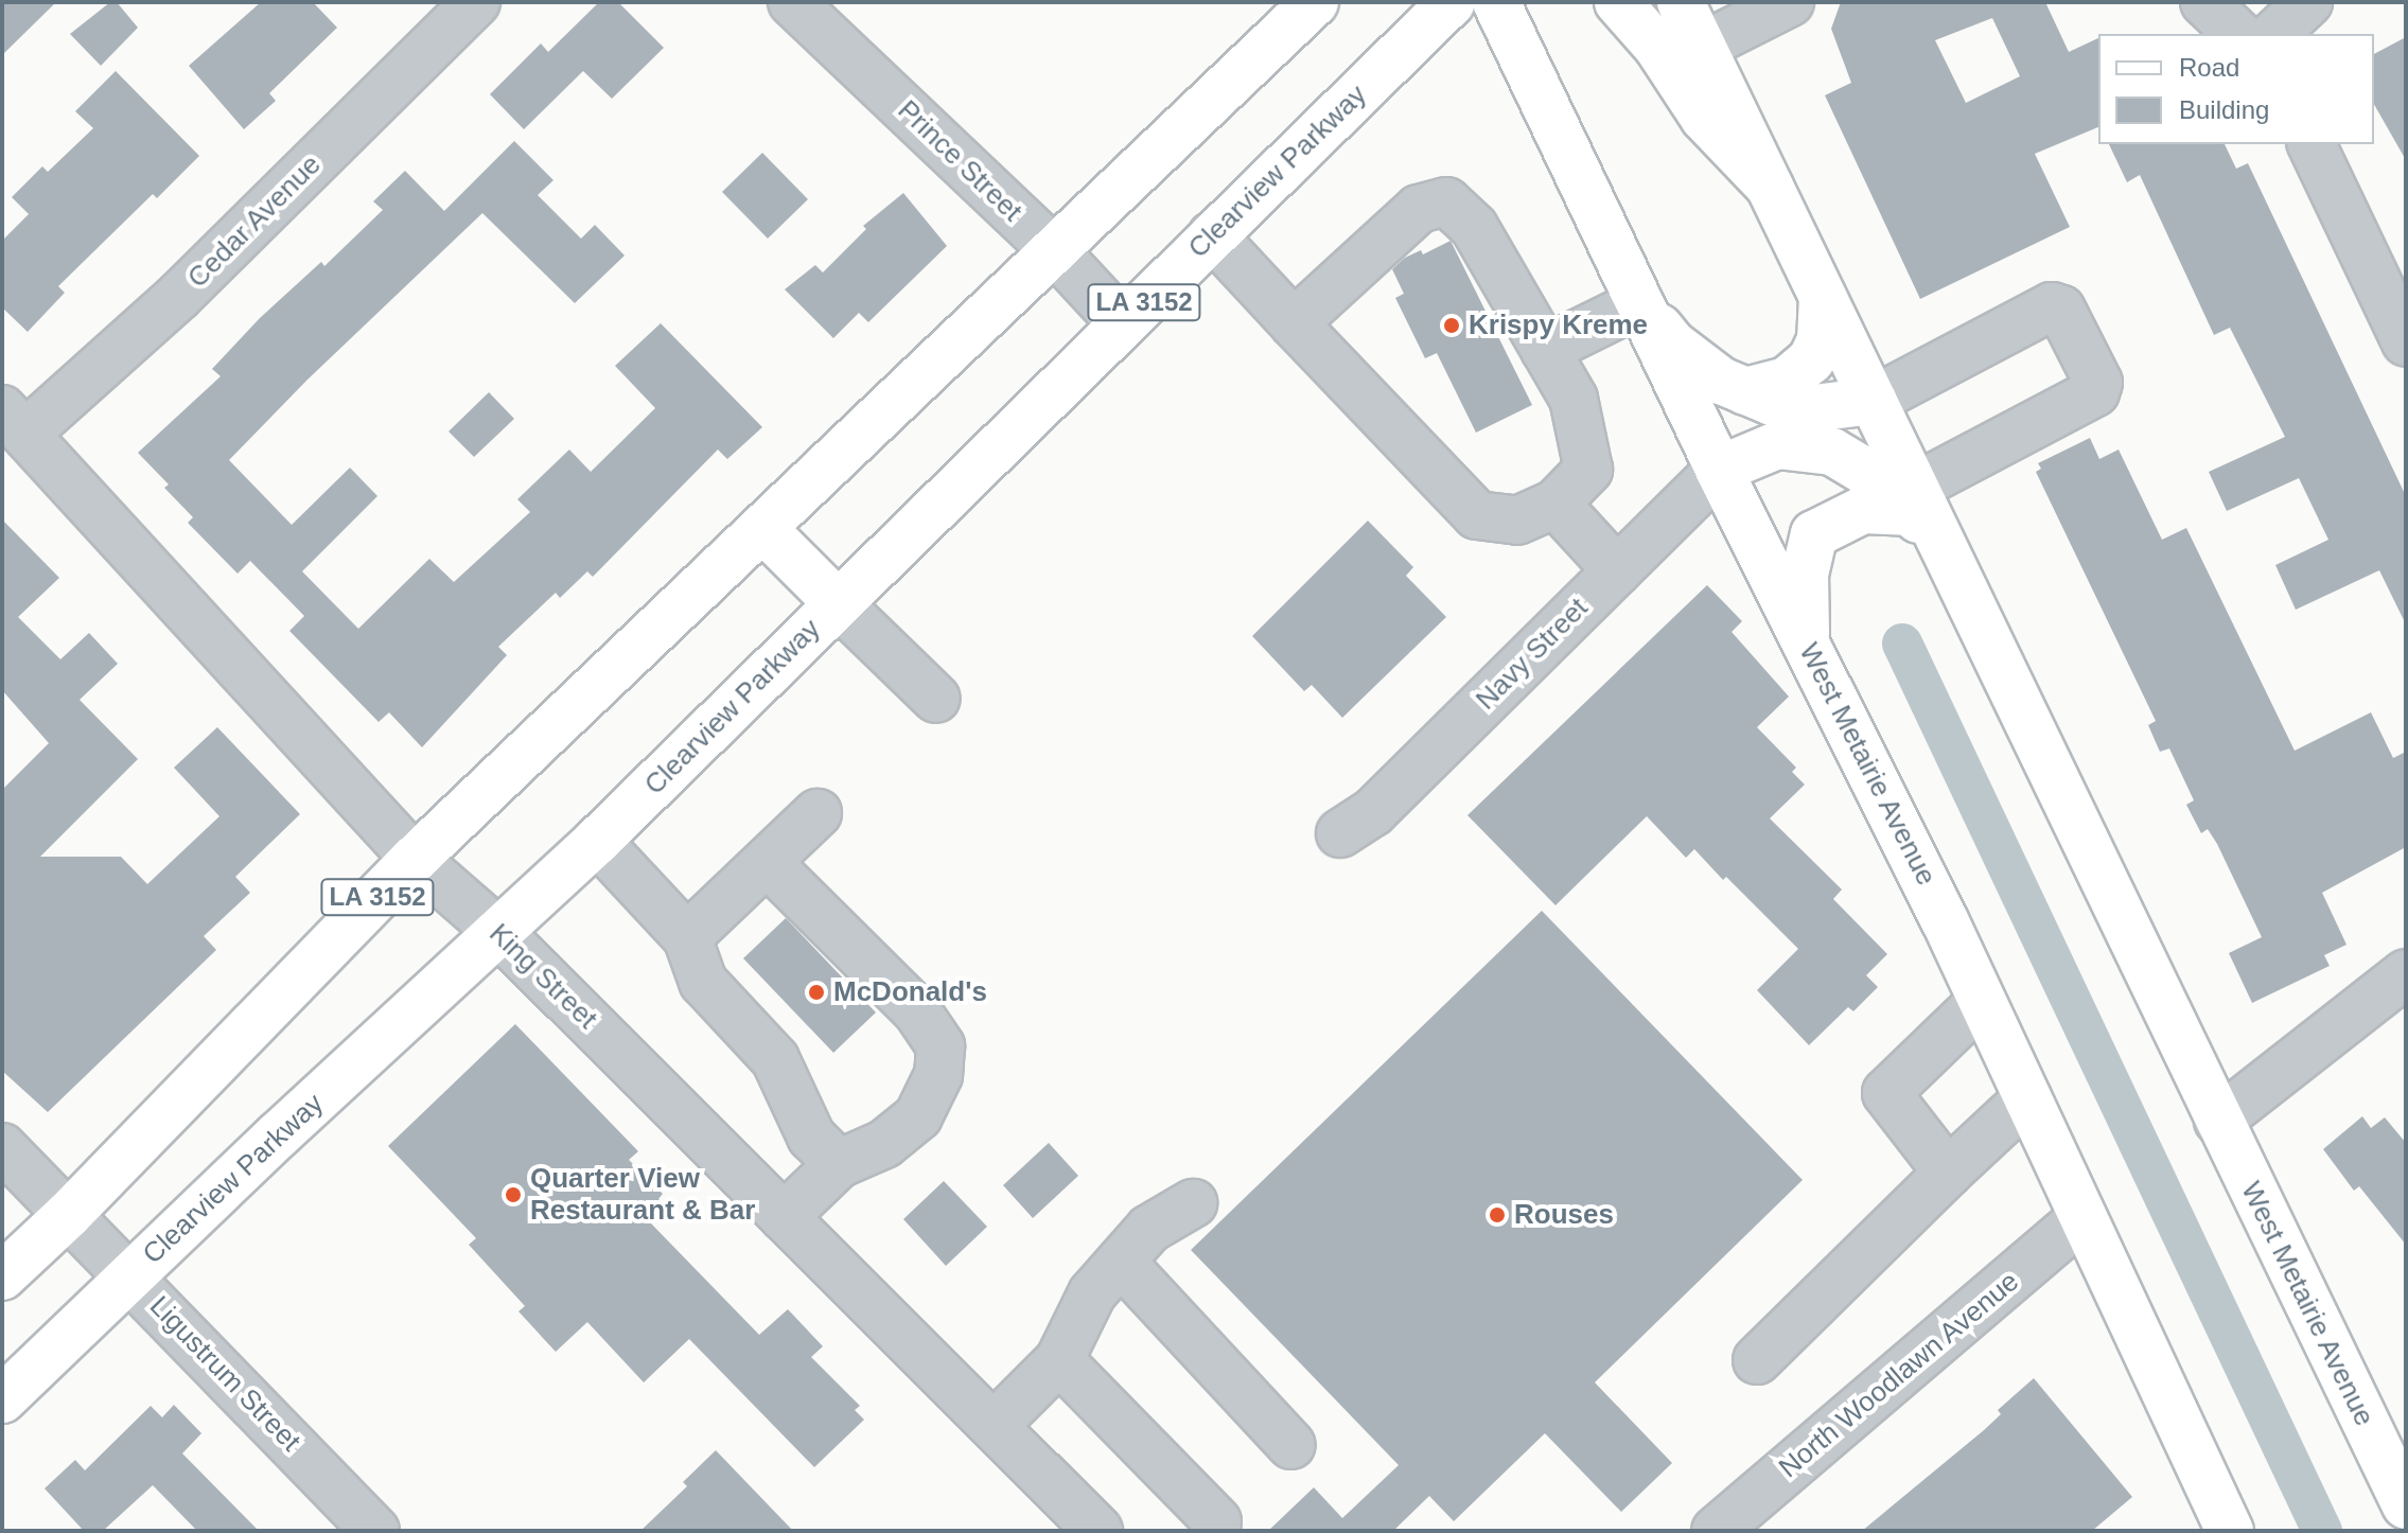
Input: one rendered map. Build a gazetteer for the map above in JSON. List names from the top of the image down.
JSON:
{
  "streets": {
    "main road": ["Clearview Parkway", "LA 3152", "West Metairie Avenue"],
    "street": [
      "Prince Street",
      "Cedar Avenue",
      "Navy Street",
      "King Street",
      "Ligustrum Street",
      "North Woodlawn Avenue"
    ]
  },
  "crossings": [
    ["Prince Street", "Clearview Parkway"],
    ["Prince Street", "LA 3152"],
    ["Clearview Parkway", "King Street"],
    ["Clearview Parkway", "Ligustrum Street"],
    ["Cedar Avenue", "King Street"],
    ["LA 3152", "King Street"],
    ["LA 3152", "Ligustrum Street"],
    ["Navy Street", "West Metairie Avenue"],
    ["West Metairie Avenue", "North Woodlawn Avenue"]
  ],
  "places": [
    "Krispy Kreme",
    "McDonald's",
    "Quarter View Restaurant & Bar",
    "Rouses"
  ],
  "legend": ["Road", "Building"]
}
